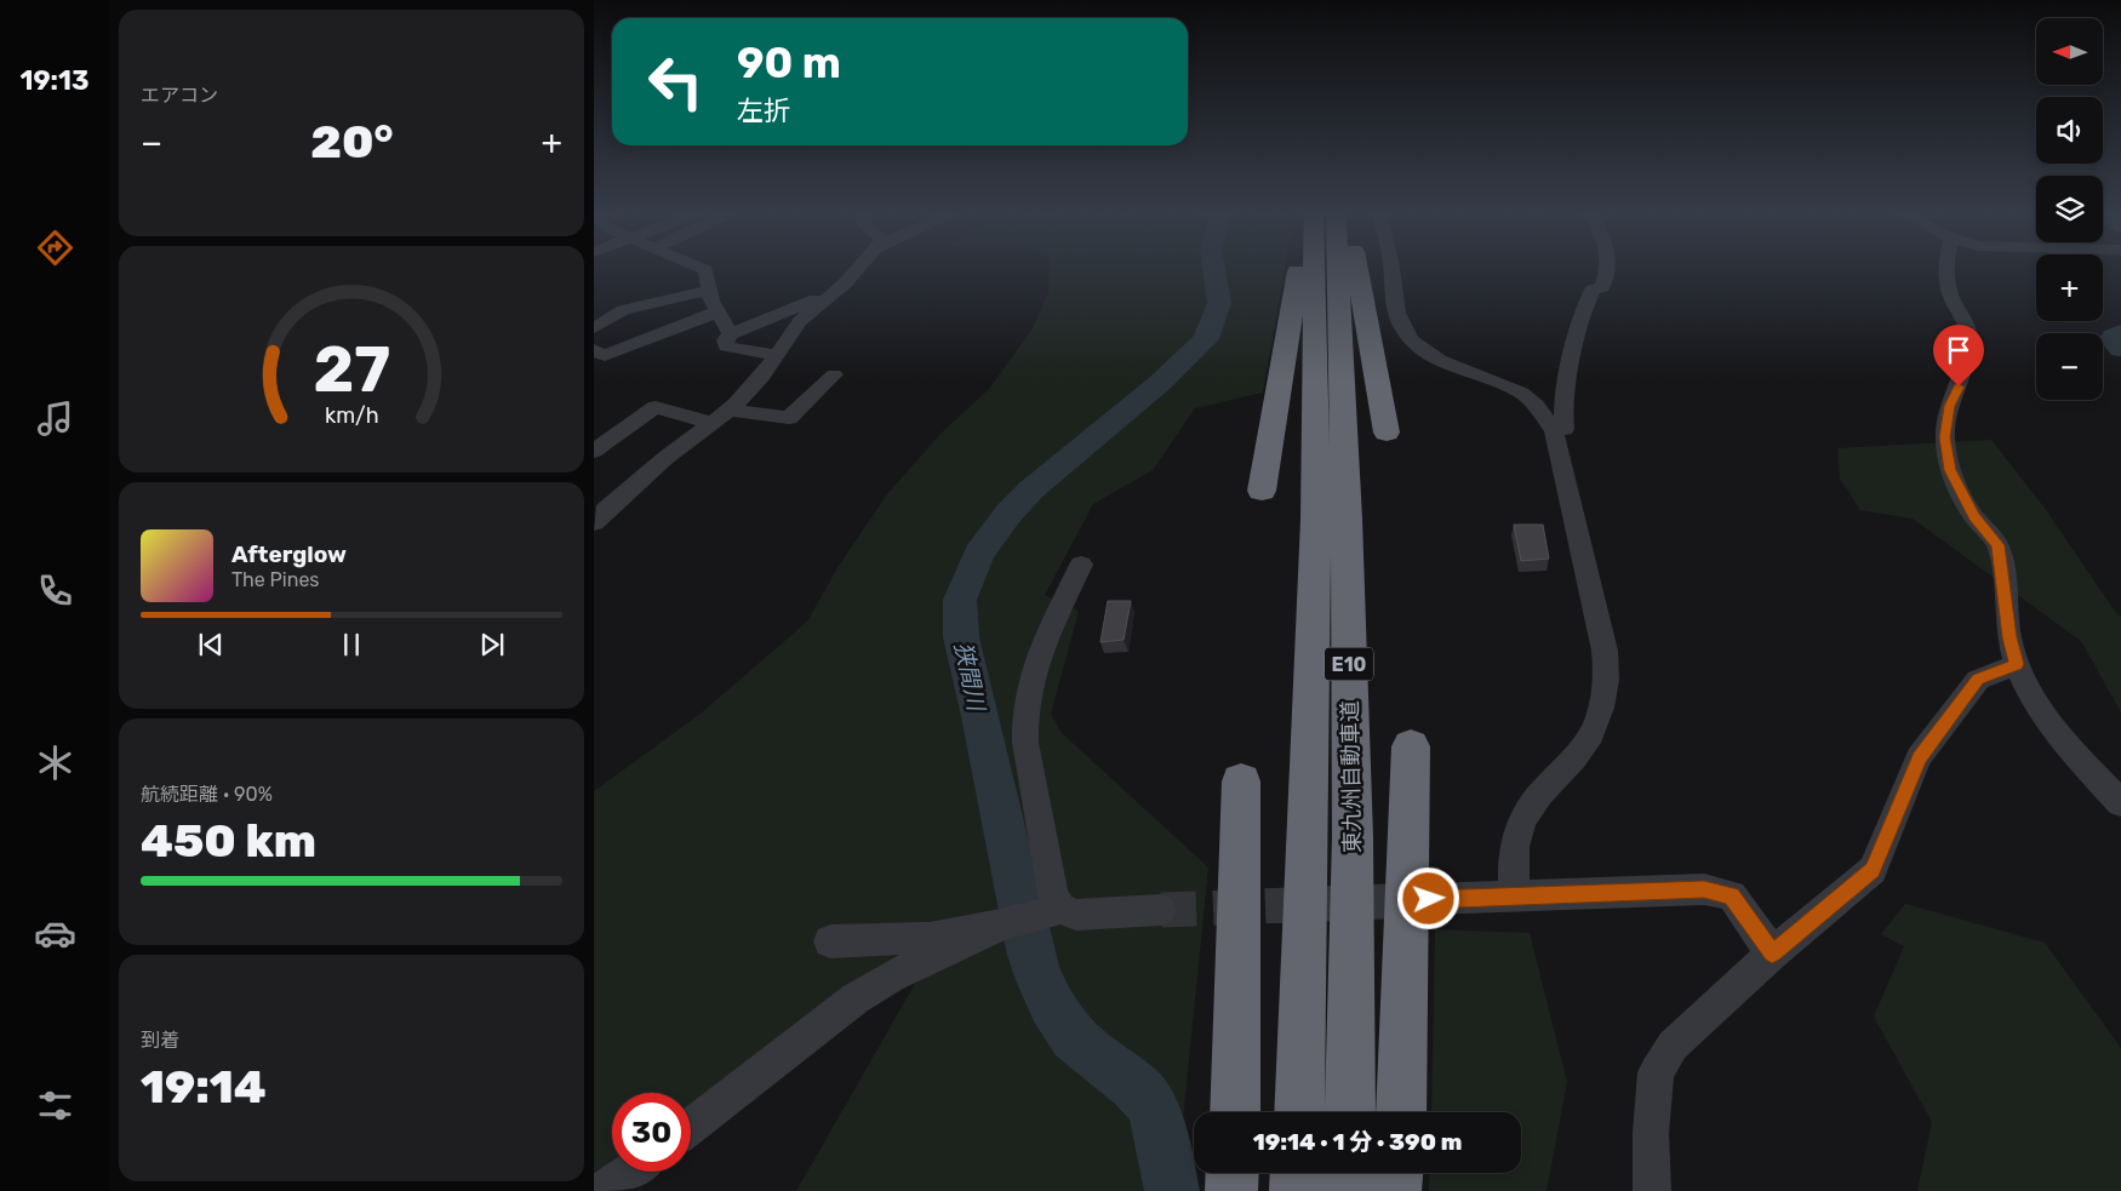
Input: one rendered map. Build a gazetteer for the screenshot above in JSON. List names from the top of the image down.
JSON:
{
  "streets": {
    "highway": ["E10", "東九州自動車道"]
  },
  "water": ["狭間川"],
  "north": "left",
  "page": {
    "tabs": "19:13",
    "tile": [
      "エアコン",
      ["航続距離 · 90%", "450 km"],
      ["到着", "19:14"]
    ],
    "map_buttons": ["+", "−"],
    "turn": ["90 m", "左折"],
    "heat": ["−", "20°", "+"],
    "song": ["Afterglow", "The Pines"],
    "limit": "30",
    "trip": "19:14 · 1 分 · 390 m",
    "gauge": ["27", "km/h"]
  }
}
